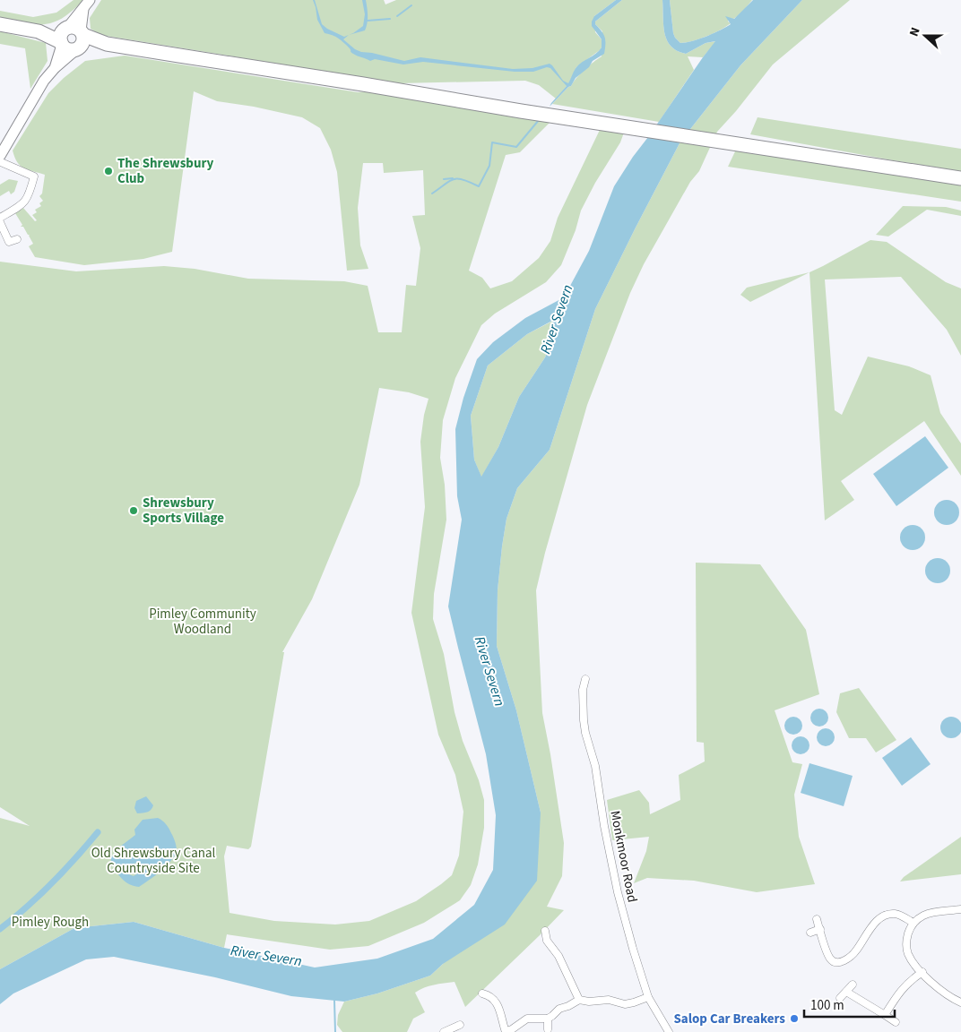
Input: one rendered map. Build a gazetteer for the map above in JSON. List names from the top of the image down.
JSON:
{
  "streets": {
    "street": ["Monkmoor Road"]
  },
  "water": ["River Severn"],
  "parks": ["Pimley Community Woodland", "Old Shrewsbury Canal Countryside Site", "Pimley Rough"],
  "places": ["The Shrewsbury Club", "Shrewsbury Sports Village", "Salop Car Breakers"],
  "scale_bar": "100 m",
  "north": "left"
}
